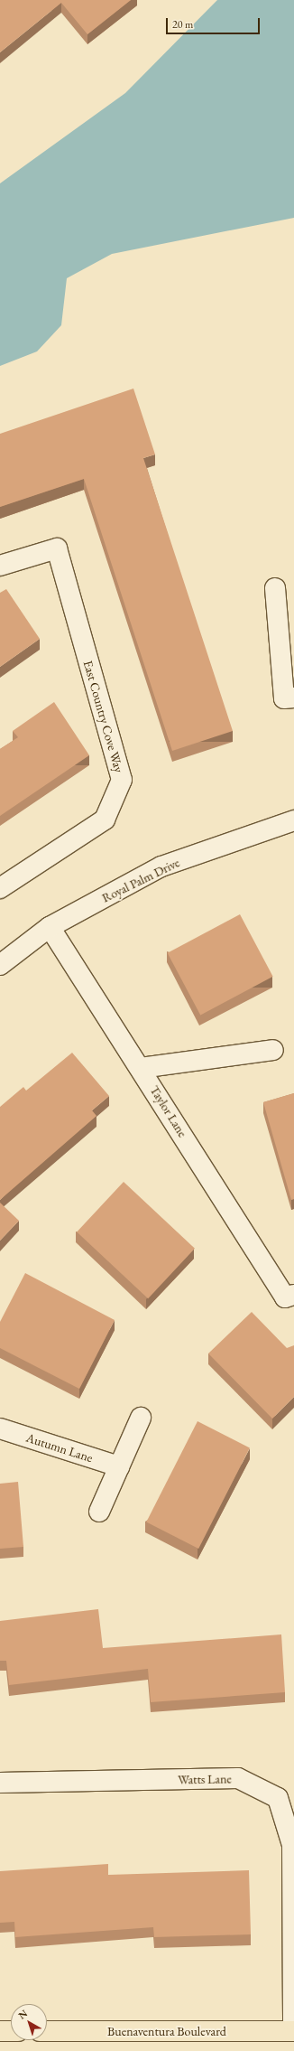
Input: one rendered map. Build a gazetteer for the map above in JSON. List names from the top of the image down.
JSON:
{
  "streets": {
    "main road": ["Buenaventura Boulevard"],
    "street": [
      "East Country Cove Way",
      "Royal Palm Drive",
      "Taylor Lane",
      "Autumn Lane",
      "Watts Lane"
    ]
  },
  "crossings": [
    ["Royal Palm Drive", "Taylor Lane"],
    ["Watts Lane", "Buenaventura Boulevard"]
  ],
  "scale_bar": "20 m",
  "north": "top left"
}
